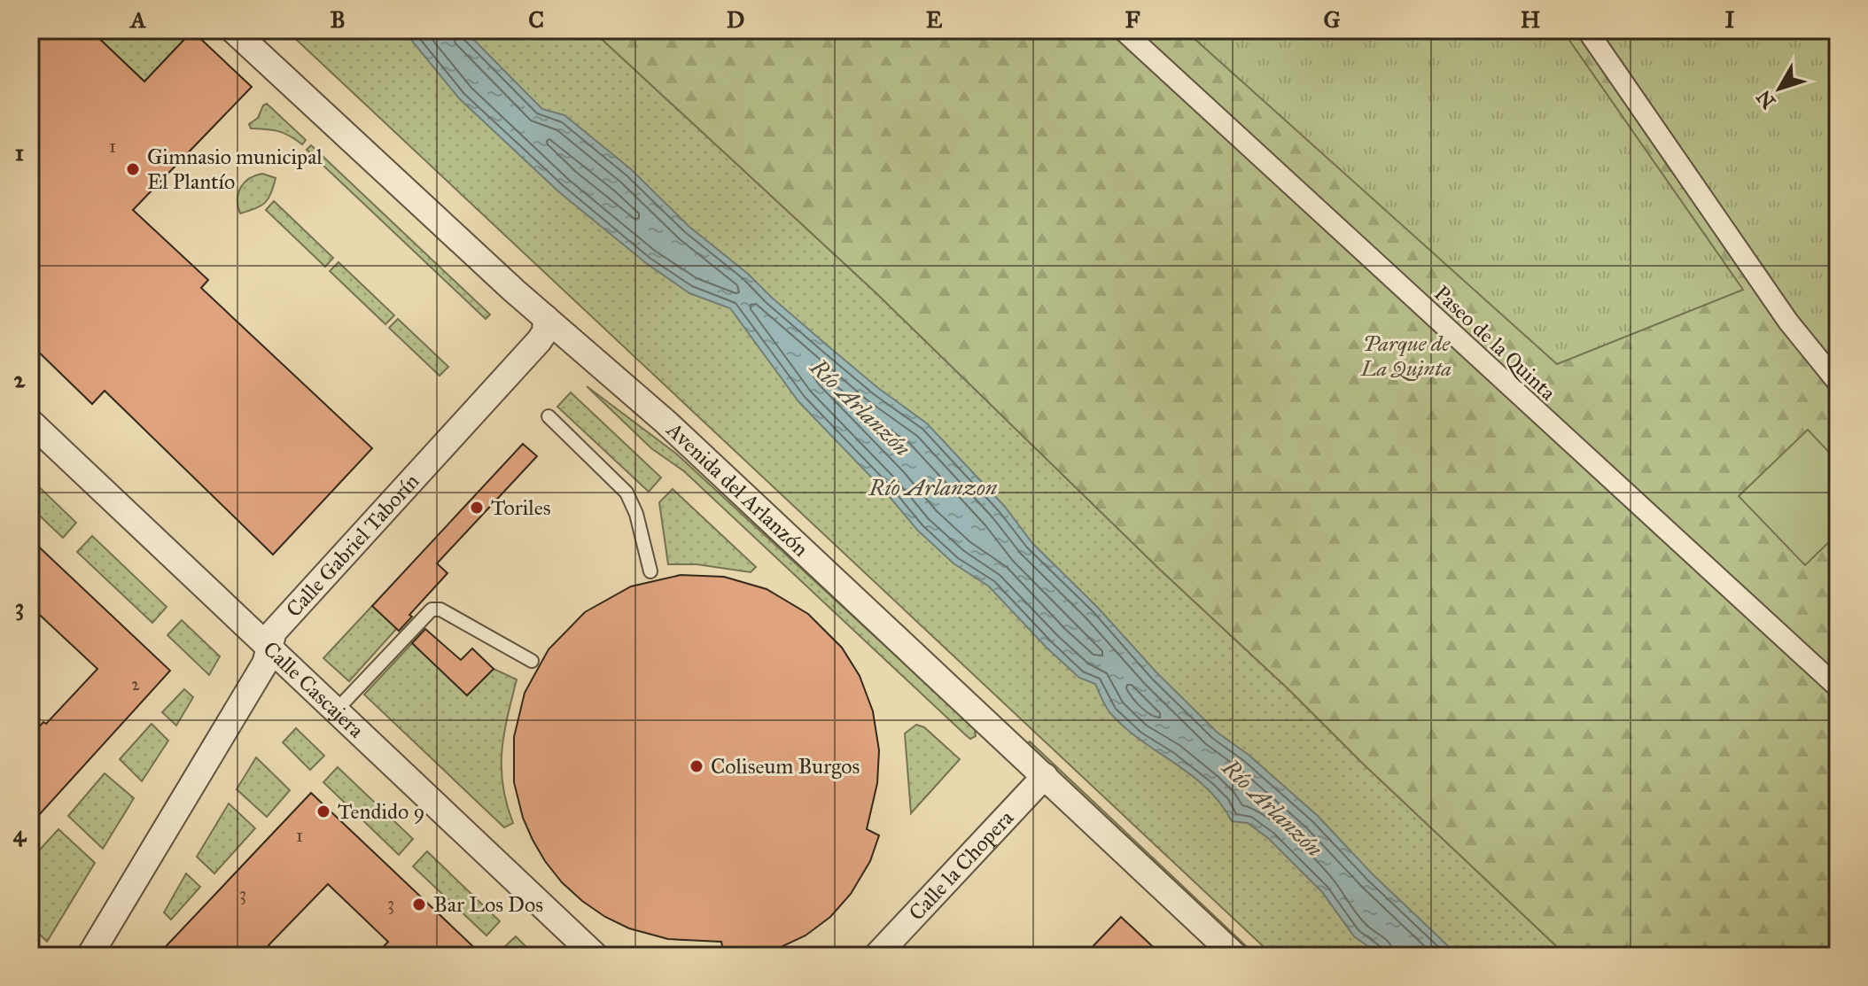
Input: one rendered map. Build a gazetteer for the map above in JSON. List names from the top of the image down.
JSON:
{
  "streets": {
    "street": [
      "Paseo de la Quinta",
      "Avenida del Arlanzón",
      "Calle Gabriel Taborín",
      "Calle Cascajera",
      "Calle la Chopera"
    ]
  },
  "crossings": [
    ["Avenida del Arlanzón", "Calle Gabriel Taborín"],
    ["Avenida del Arlanzón", "Calle la Chopera"],
    ["Calle Gabriel Taborín", "Calle Cascajera"]
  ],
  "water": ["Río Arlanzón", "Río Arlanzon"],
  "parks": ["Parque de La Quinta"],
  "places": [
    "Gimnasio municipal El Plantío",
    "Toriles",
    "Coliseum Burgos",
    "Tendido 9",
    "Bar Los Dos"
  ],
  "house_numbers": [
    "1",
    "2",
    "1",
    "3",
    "3"
  ],
  "north": "bottom left",
  "grid": {
    "columns": [
      "A",
      "B",
      "C",
      "D",
      "E",
      "F",
      "G",
      "H",
      "I"
    ],
    "rows": [
      "1",
      "2",
      "3",
      "4"
    ]
  }
}
